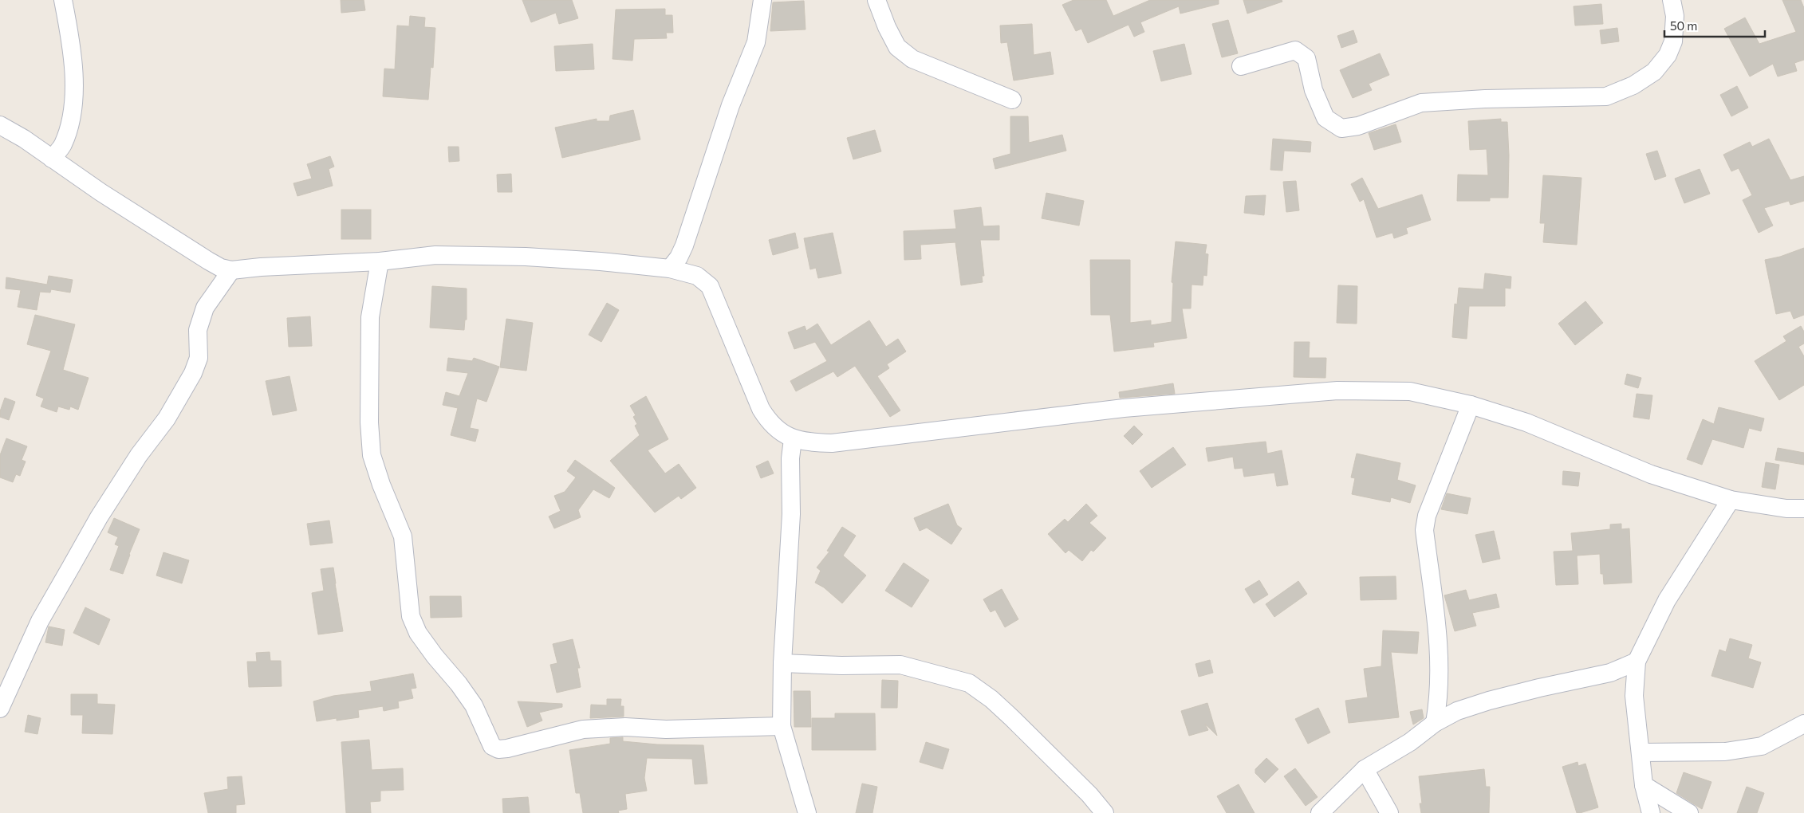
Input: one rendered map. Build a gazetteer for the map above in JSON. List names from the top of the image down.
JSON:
{
  "scale_bar": "50 m"
}
